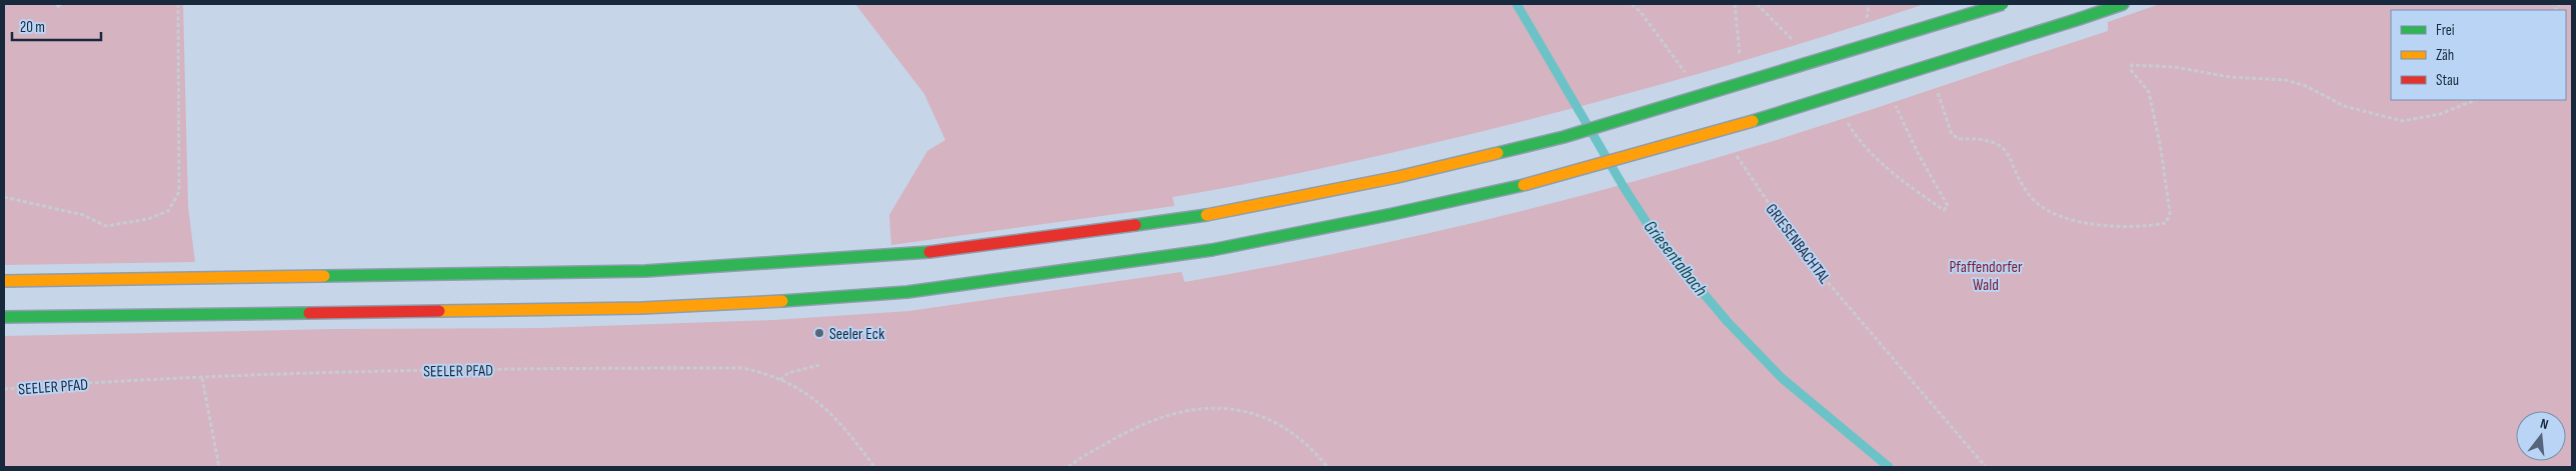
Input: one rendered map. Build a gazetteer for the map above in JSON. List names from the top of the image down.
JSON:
{
  "streets": {
    "path": ["GRIESENBACHTAL", "SEELER PFAD"]
  },
  "water": ["Griesentalbach"],
  "parks": ["Pfaffendorfer Wald"],
  "places": ["Seeler Eck"],
  "legend": ["Frei", "Zäh", "Stau"],
  "scale_bar": "20 m",
  "north": "top"
}
